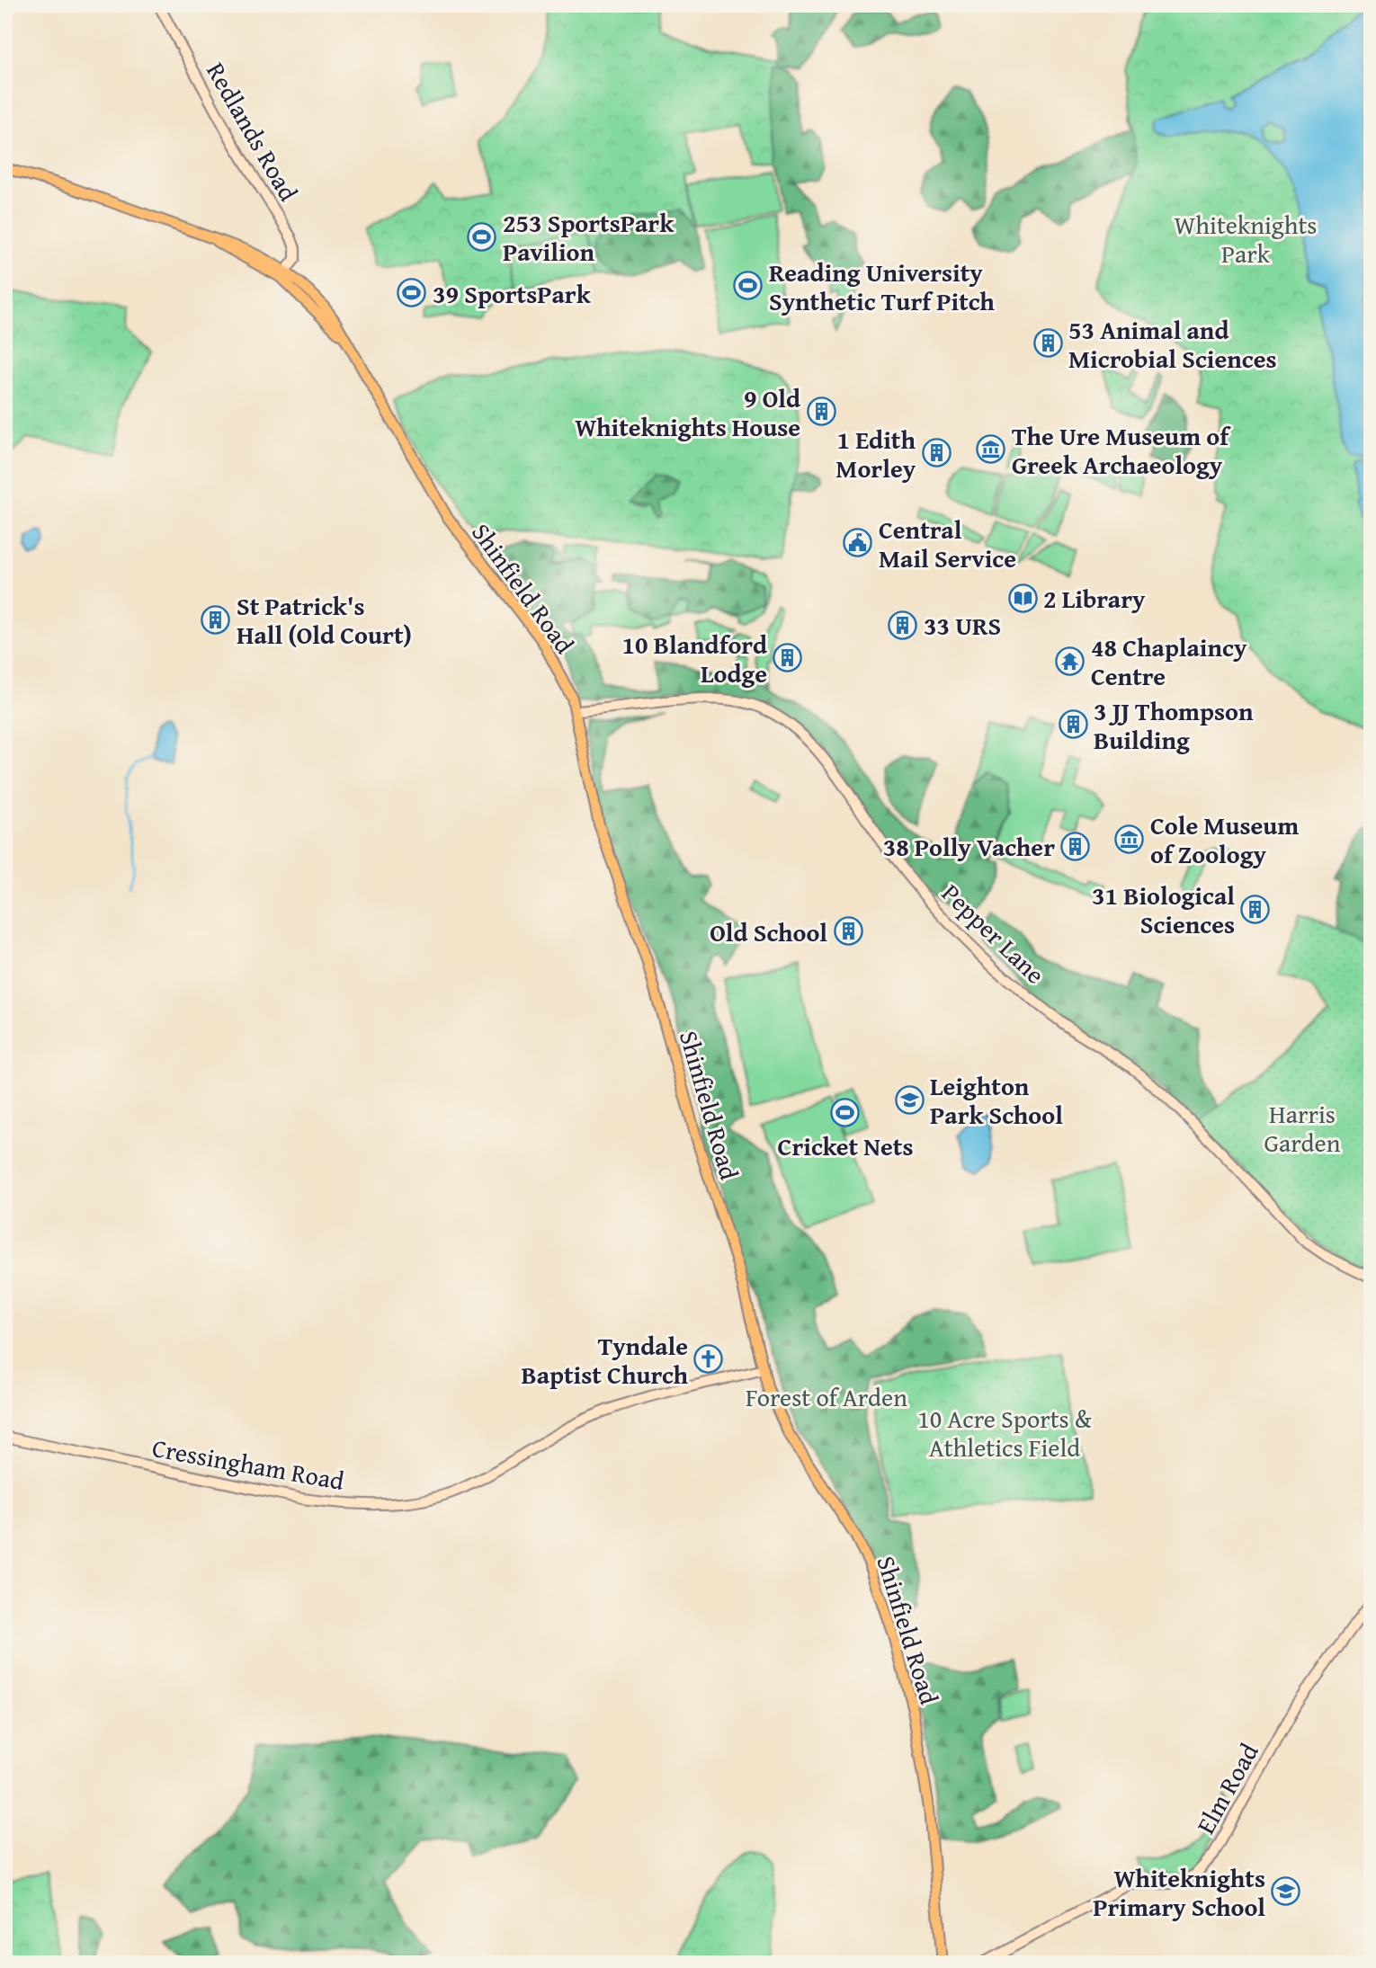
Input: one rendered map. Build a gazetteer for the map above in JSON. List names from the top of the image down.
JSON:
{
  "streets": {
    "main road": ["Shinfield Road"],
    "street": [
      "Redlands Road",
      "Pepper Lane",
      "Cressingham Road",
      "Elm Road"
    ]
  },
  "crossings": [
    ["Redlands Road", "Shinfield Road"],
    ["Shinfield Road", "Pepper Lane"],
    ["Shinfield Road", "Cressingham Road"]
  ],
  "parks": [
    "Whiteknights Park",
    "Harris Garden",
    "Forest of Arden",
    "10 Acre Sports & Athletics Field"
  ],
  "places": {
    "sports": [
      "253 SportsPark Pavilion",
      "Reading University Synthetic Turf Pitch",
      "39 SportsPark",
      "Cricket Nets"
    ],
    "building": [
      "53 Animal and Microbial Sciences",
      "9 Old Whiteknights House",
      "1 Edith Morley",
      "St Patrick's Hall (Old Court)",
      "33 URS",
      "10 Blandford Lodge",
      "3 JJ Thompson Building",
      "38 Polly Vacher",
      "31 Biological Sciences",
      "Old School"
    ],
    "museum": ["The Ure Museum of Greek Archaeology", "Cole Museum of Zoology"],
    "public building": ["Central Mail Service"],
    "library": ["2 Library"],
    "temple": ["48 Chaplaincy Centre"],
    "school or university": ["Leighton Park School", "Whiteknights Primary School"],
    "church": ["Tyndale Baptist Church"]
  }
}
